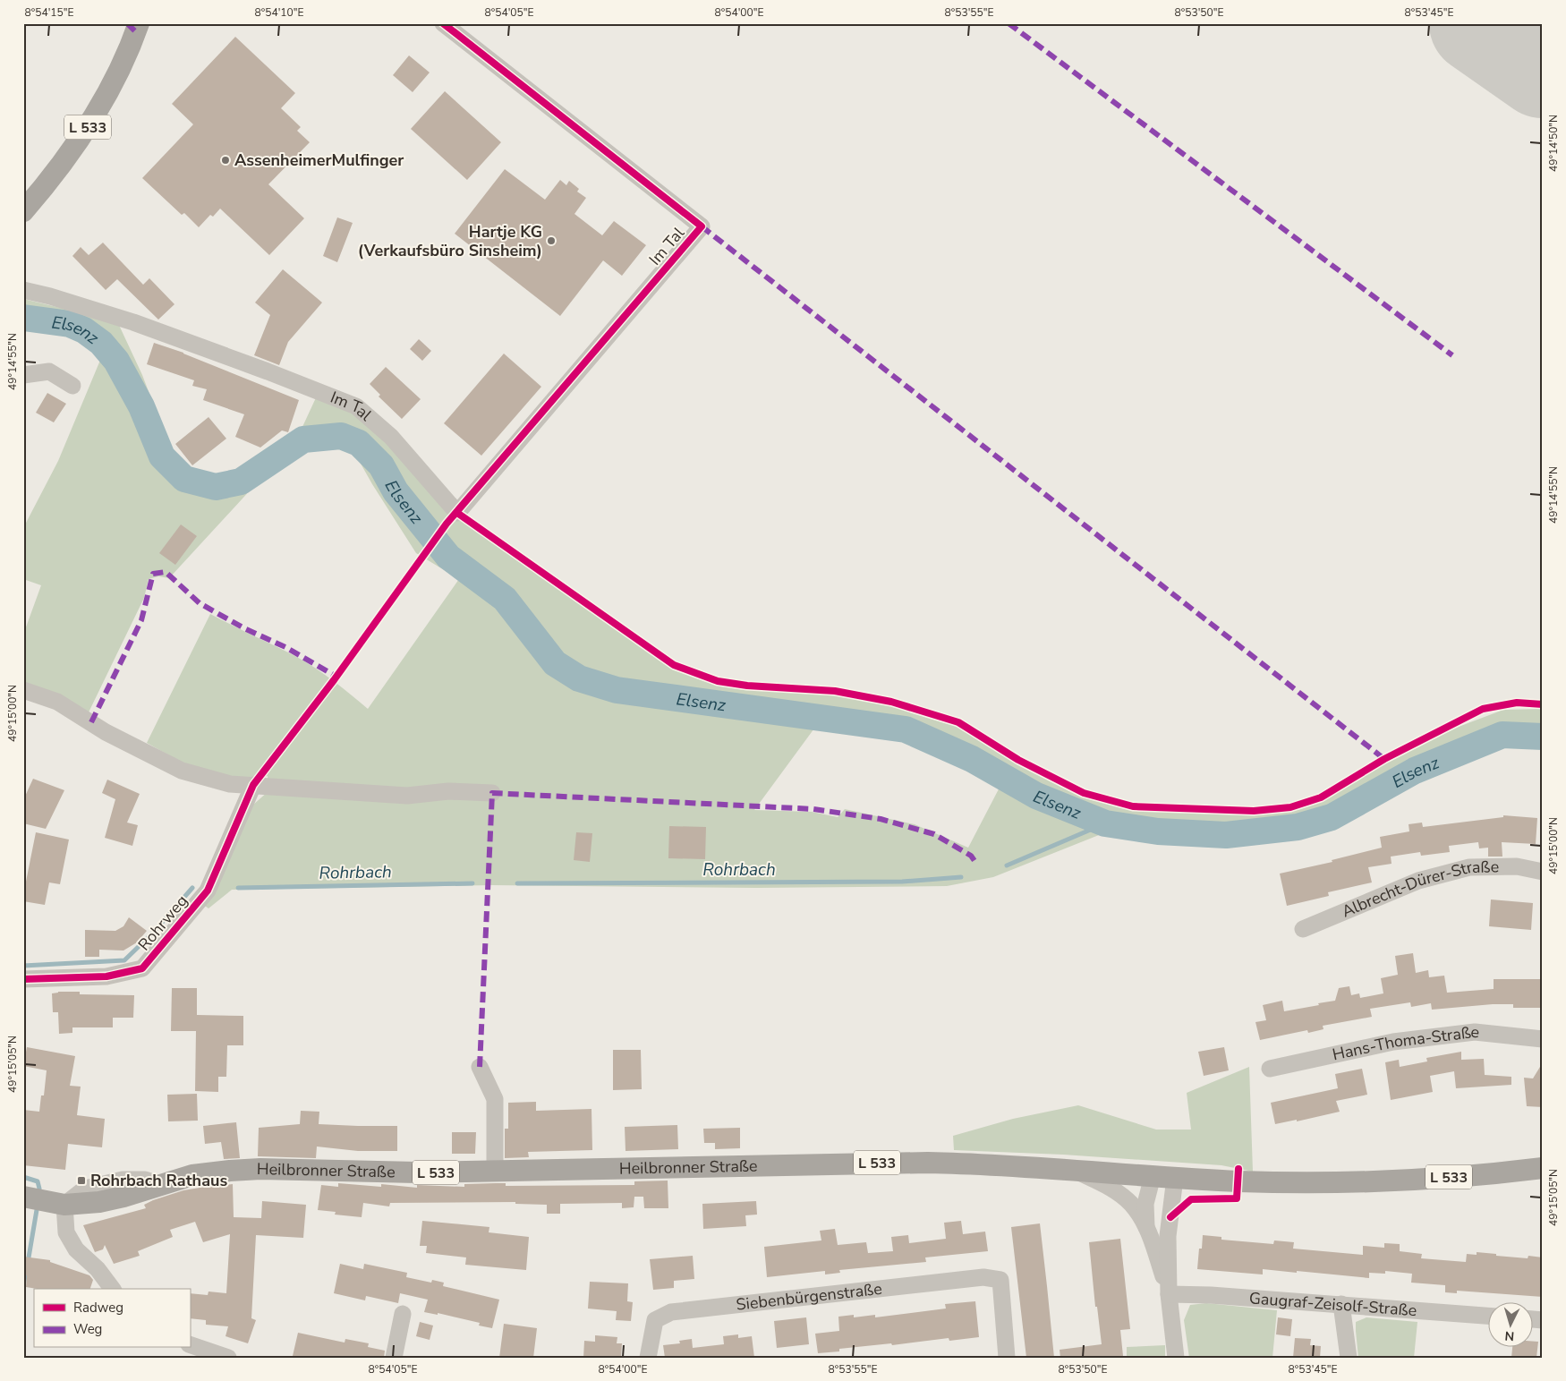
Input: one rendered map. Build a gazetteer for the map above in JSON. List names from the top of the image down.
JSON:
{
  "streets": {
    "main road": ["L 533", "Heilbronner Straße"],
    "street": [
      "Im Tal",
      "Albrecht-Dürer-Straße",
      "Rohrweg",
      "Hans-Thoma-Straße",
      "Siebenbürgenstraße",
      "Gaugraf-Zeisolf-Straße"
    ]
  },
  "crossings": [
    ["L 533", "Heilbronner Straße"]
  ],
  "water": ["Elsenz", "Rohrbach"],
  "places": {
    "other": ["AssenheimerMulfinger", "Hartje KG (Verkaufsbüro Sinsheim)"],
    "transit": ["Rohrbach Rathaus"]
  },
  "legend": ["Radweg", "Weg"],
  "north": "bottom",
  "coordinates": [
    "8°54'15\"E",
    "8°54'10\"E",
    "8°54'05\"E",
    "8°54'00\"E",
    "8°53'55\"E",
    "8°53'50\"E",
    "8°53'45\"E",
    "49°14'50\"N",
    "49°14'55\"N",
    "49°15'00\"N",
    "49°15'05\"N"
  ]
}
